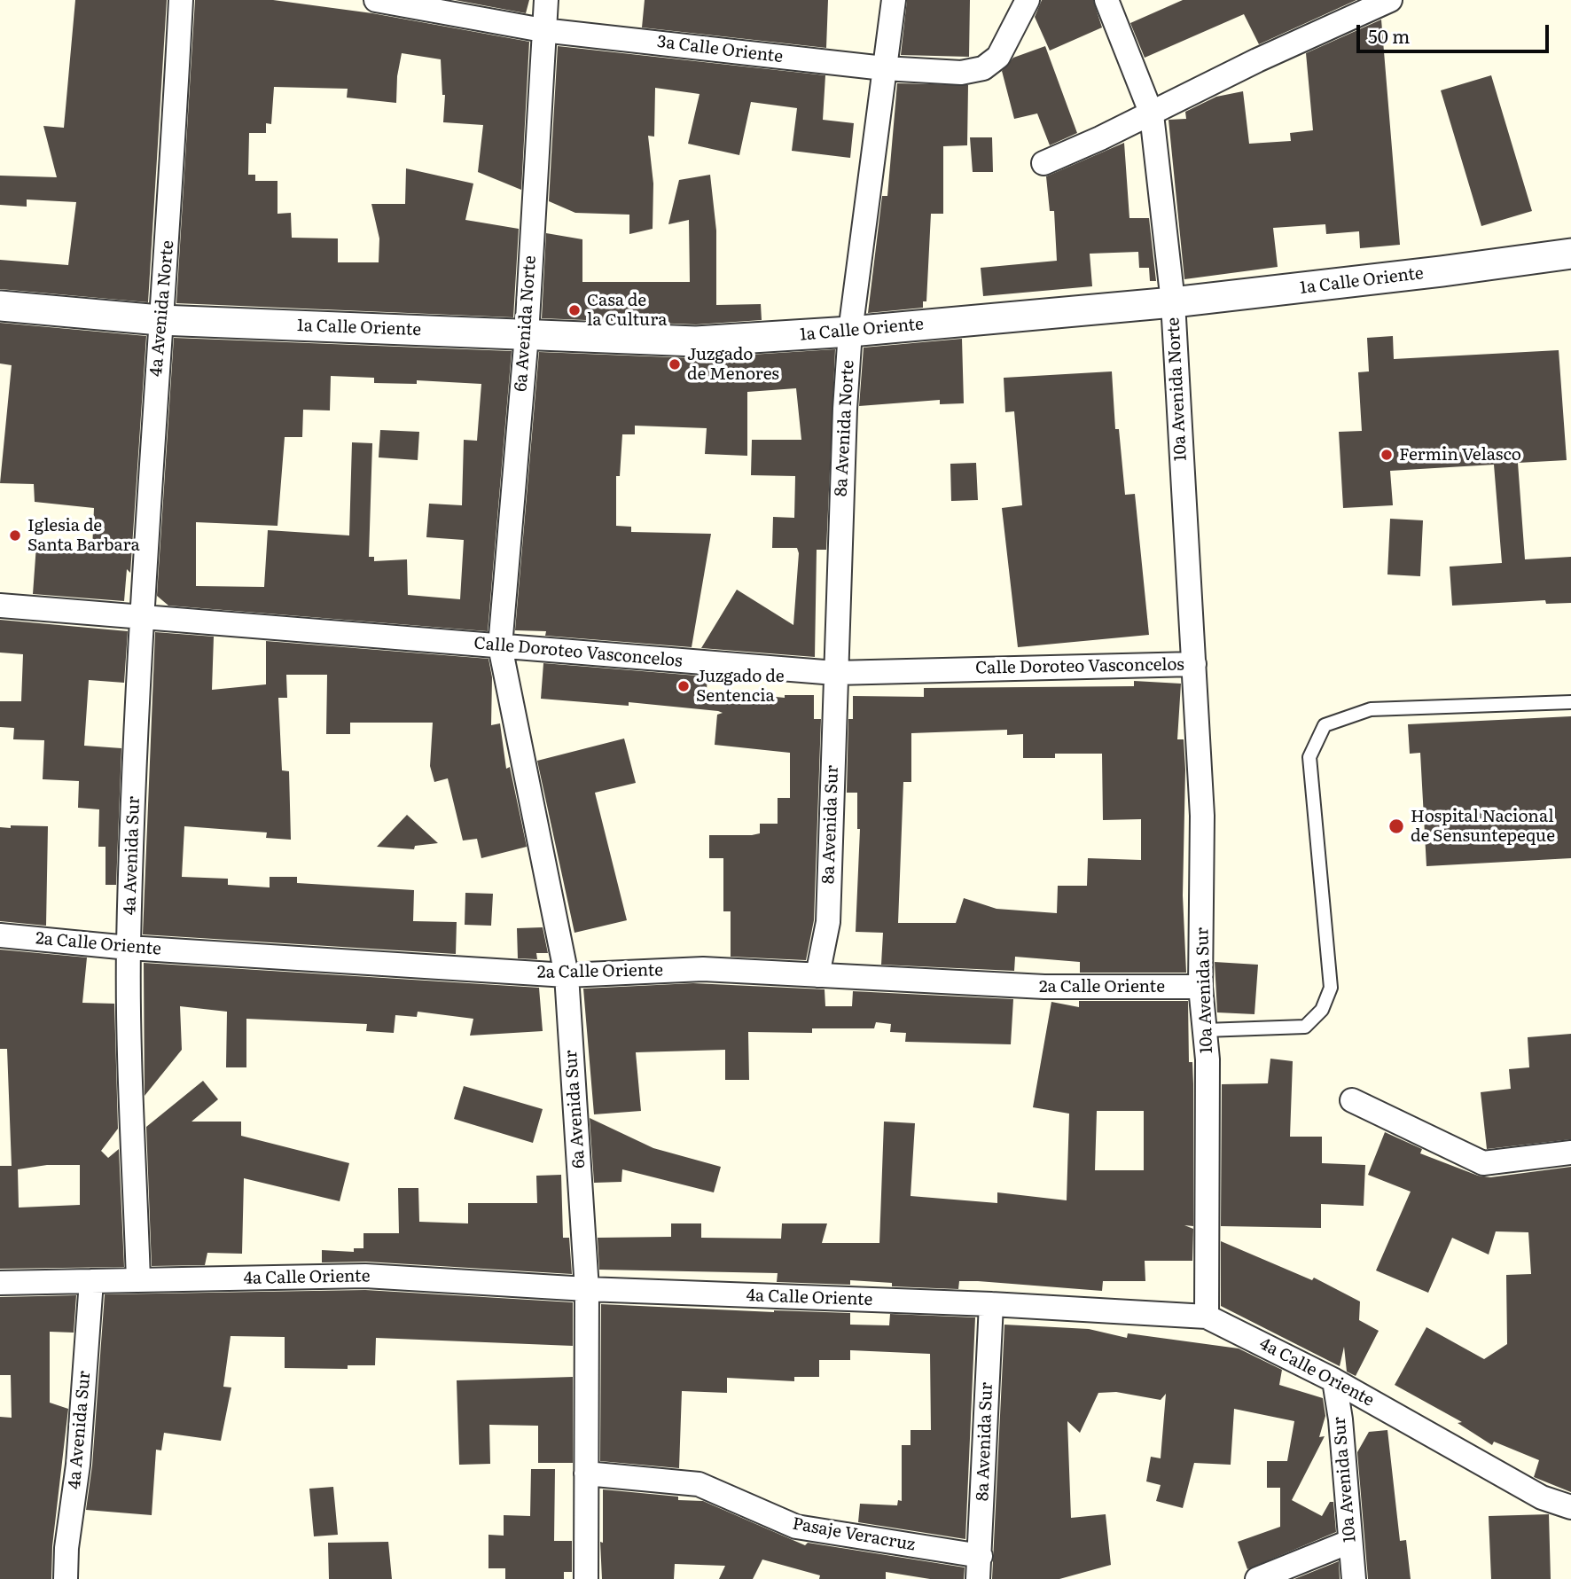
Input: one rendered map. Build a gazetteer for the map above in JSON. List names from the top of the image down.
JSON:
{
  "streets": {
    "street": [
      "3a Calle Oriente",
      "1a Calle Oriente",
      "4a Avenida Norte",
      "6a Avenida Norte",
      "10a Avenida Norte",
      "8a Avenida Norte",
      "Calle Doroteo Vasconcelos",
      "8a Avenida Sur",
      "4a Avenida Sur",
      "2a Calle Oriente",
      "10a Avenida Sur",
      "6a Avenida Sur",
      "4a Calle Oriente",
      "Pasaje Veracruz"
    ]
  },
  "crossings": [
    ["3a Calle Oriente", "6a Avenida Norte"],
    ["3a Calle Oriente", "8a Avenida Norte"],
    ["1a Calle Oriente", "4a Avenida Norte"],
    ["1a Calle Oriente", "6a Avenida Norte"],
    ["1a Calle Oriente", "10a Avenida Norte"],
    ["1a Calle Oriente", "8a Avenida Norte"],
    ["4a Avenida Norte", "Calle Doroteo Vasconcelos"],
    ["4a Avenida Norte", "4a Avenida Sur"],
    ["6a Avenida Norte", "Calle Doroteo Vasconcelos"],
    ["6a Avenida Norte", "6a Avenida Sur"],
    ["10a Avenida Norte", "Calle Doroteo Vasconcelos"],
    ["10a Avenida Norte", "10a Avenida Sur"],
    ["8a Avenida Norte", "Calle Doroteo Vasconcelos"],
    ["8a Avenida Norte", "8a Avenida Sur"],
    ["Calle Doroteo Vasconcelos", "8a Avenida Sur"],
    ["Calle Doroteo Vasconcelos", "4a Avenida Sur"],
    ["Calle Doroteo Vasconcelos", "10a Avenida Sur"],
    ["Calle Doroteo Vasconcelos", "6a Avenida Sur"],
    ["8a Avenida Sur", "2a Calle Oriente"],
    ["8a Avenida Sur", "4a Calle Oriente"],
    ["8a Avenida Sur", "Pasaje Veracruz"],
    ["4a Avenida Sur", "2a Calle Oriente"],
    ["4a Avenida Sur", "4a Calle Oriente"],
    ["2a Calle Oriente", "10a Avenida Sur"],
    ["2a Calle Oriente", "6a Avenida Sur"],
    ["10a Avenida Sur", "4a Calle Oriente"],
    ["6a Avenida Sur", "4a Calle Oriente"],
    ["6a Avenida Sur", "Pasaje Veracruz"]
  ],
  "places": [
    "Casa de la Cultura",
    "Juzgado de Menores",
    "Fermin Velasco",
    "Iglesia de Santa Barbara",
    "Juzgado de Sentencia",
    "Hospital Nacional de Sensuntepeque"
  ],
  "scale_bar": "50 m"
}
